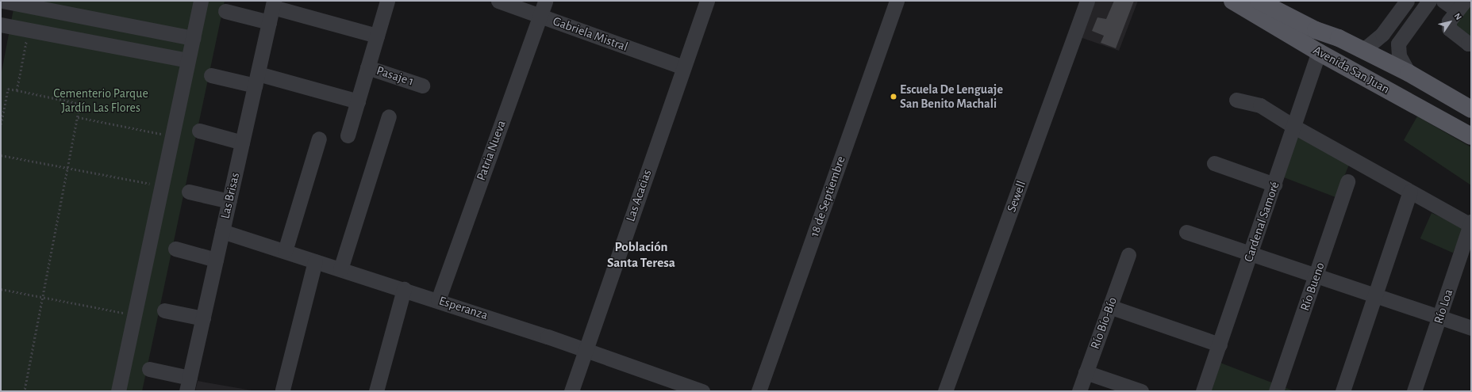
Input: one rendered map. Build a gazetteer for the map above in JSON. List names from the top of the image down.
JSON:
{
  "streets": {
    "main road": ["Avenida San Juan"],
    "street": [
      "Gabriela Mistral",
      "Pasaje 1",
      "Patria Nueva",
      "Las Brisas",
      "Las Acacias",
      "18 de Septiembre",
      "Sewell",
      "Cardenal Samoré",
      "Río Bueno",
      "Río Loa",
      "Esperanza",
      "Río Bío-Bío"
    ]
  },
  "crossings": [
    ["Gabriela Mistral", "Patria Nueva"],
    ["Gabriela Mistral", "Las Acacias"],
    ["Avenida San Juan", "Cardenal Samoré"],
    ["Patria Nueva", "Esperanza"],
    ["Las Brisas", "Esperanza"],
    ["Las Acacias", "Esperanza"]
  ],
  "districts": ["Población Santa Teresa"],
  "parks": ["Cementerio Parque Jardín Las Flores"],
  "places": ["Escuela De Lenguaje San Benito Machali"],
  "north": "top right"
}
